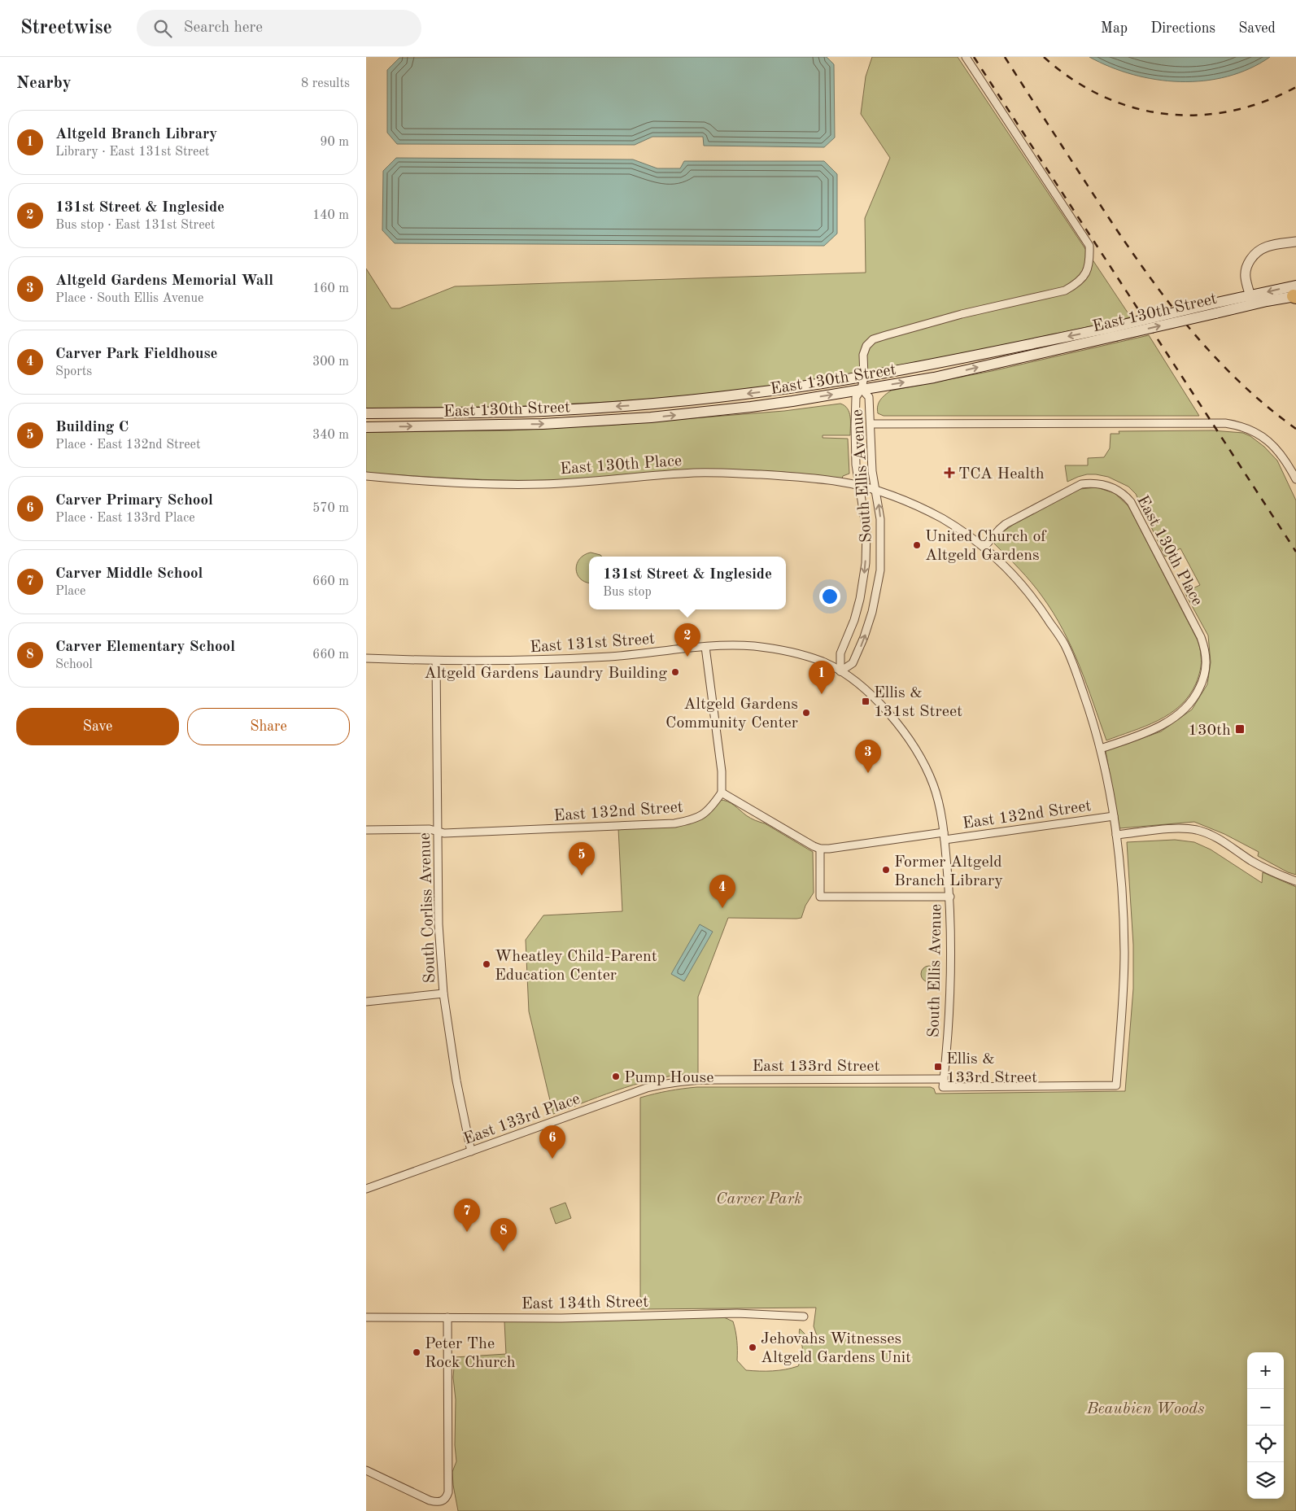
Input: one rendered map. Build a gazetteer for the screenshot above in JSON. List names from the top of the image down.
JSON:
{
  "streets": {
    "main road": ["East 130th Street"],
    "street": [
      "East 130th Place",
      "South Ellis Avenue",
      "East 131st Street",
      "East 132nd Street",
      "South Corliss Avenue",
      "East 133rd Street",
      "East 133rd Place",
      "East 134th Street"
    ]
  },
  "crossings": [
    ["East 130th Street", "South Ellis Avenue"],
    ["East 130th Place", "South Ellis Avenue"],
    ["East 130th Place", "East 132nd Street"],
    ["East 130th Place", "East 133rd Street"],
    ["South Ellis Avenue", "East 131st Street"],
    ["South Ellis Avenue", "East 132nd Street"],
    ["South Ellis Avenue", "East 133rd Street"],
    ["East 131st Street", "South Corliss Avenue"],
    ["East 132nd Street", "South Corliss Avenue"],
    ["South Corliss Avenue", "East 133rd Place"],
    ["East 133rd Street", "East 133rd Place"]
  ],
  "parks": ["Carver Park", "Beaubien Woods"],
  "places": {
    "health": ["TCA Health"],
    "other": [
      "United Church of Altgeld Gardens",
      "Altgeld Gardens Laundry Building",
      "Altgeld Gardens Community Center",
      "Former Altgeld Branch Library",
      "Wheatley Child-Parent Education Center",
      "Pump House",
      "Jehovahs Witnesses Altgeld Gardens Unit",
      "Peter The Rock Church"
    ],
    "transit": ["Ellis & 131st Street", "130th", "Ellis & 133rd Street"]
  },
  "page": {
    "header": "Streetwise",
    "search": "Search here",
    "nav": ["Map", "Directions", "Saved"],
    "heading": ["Nearby", "8 results"],
    "list": [
      {
        "mark": "1",
        "name": "Altgeld Branch Library",
        "note": "Library · East 131st Street",
        "value": "90 m"
      },
      {
        "mark": "2",
        "name": "131st Street & Ingleside",
        "note": "Bus stop · East 131st Street",
        "value": "140 m"
      },
      {
        "mark": "3",
        "name": "Altgeld Gardens Memorial Wall",
        "note": "Place · South Ellis Avenue",
        "value": "160 m"
      },
      {
        "mark": "4",
        "name": "Carver Park Fieldhouse",
        "note": "Sports",
        "value": "300 m"
      },
      {
        "mark": "5",
        "name": "Building C",
        "note": "Place · East 132nd Street",
        "value": "340 m"
      },
      {
        "mark": "6",
        "name": "Carver Primary School",
        "note": "Place · East 133rd Place",
        "value": "570 m"
      },
      {
        "mark": "7",
        "name": "Carver Middle School",
        "note": "Place",
        "value": "660 m"
      },
      {
        "mark": "8",
        "name": "Carver Elementary School",
        "note": "School",
        "value": "660 m"
      }
    ],
    "popup": ["131st Street & Ingleside", "Bus stop"],
    "pins": [
      "2",
      "1",
      "3",
      "5",
      "4",
      "6",
      "7",
      "8"
    ],
    "buttons": ["Save", "Share"],
    "map_buttons": ["+", "−"]
  }
}
